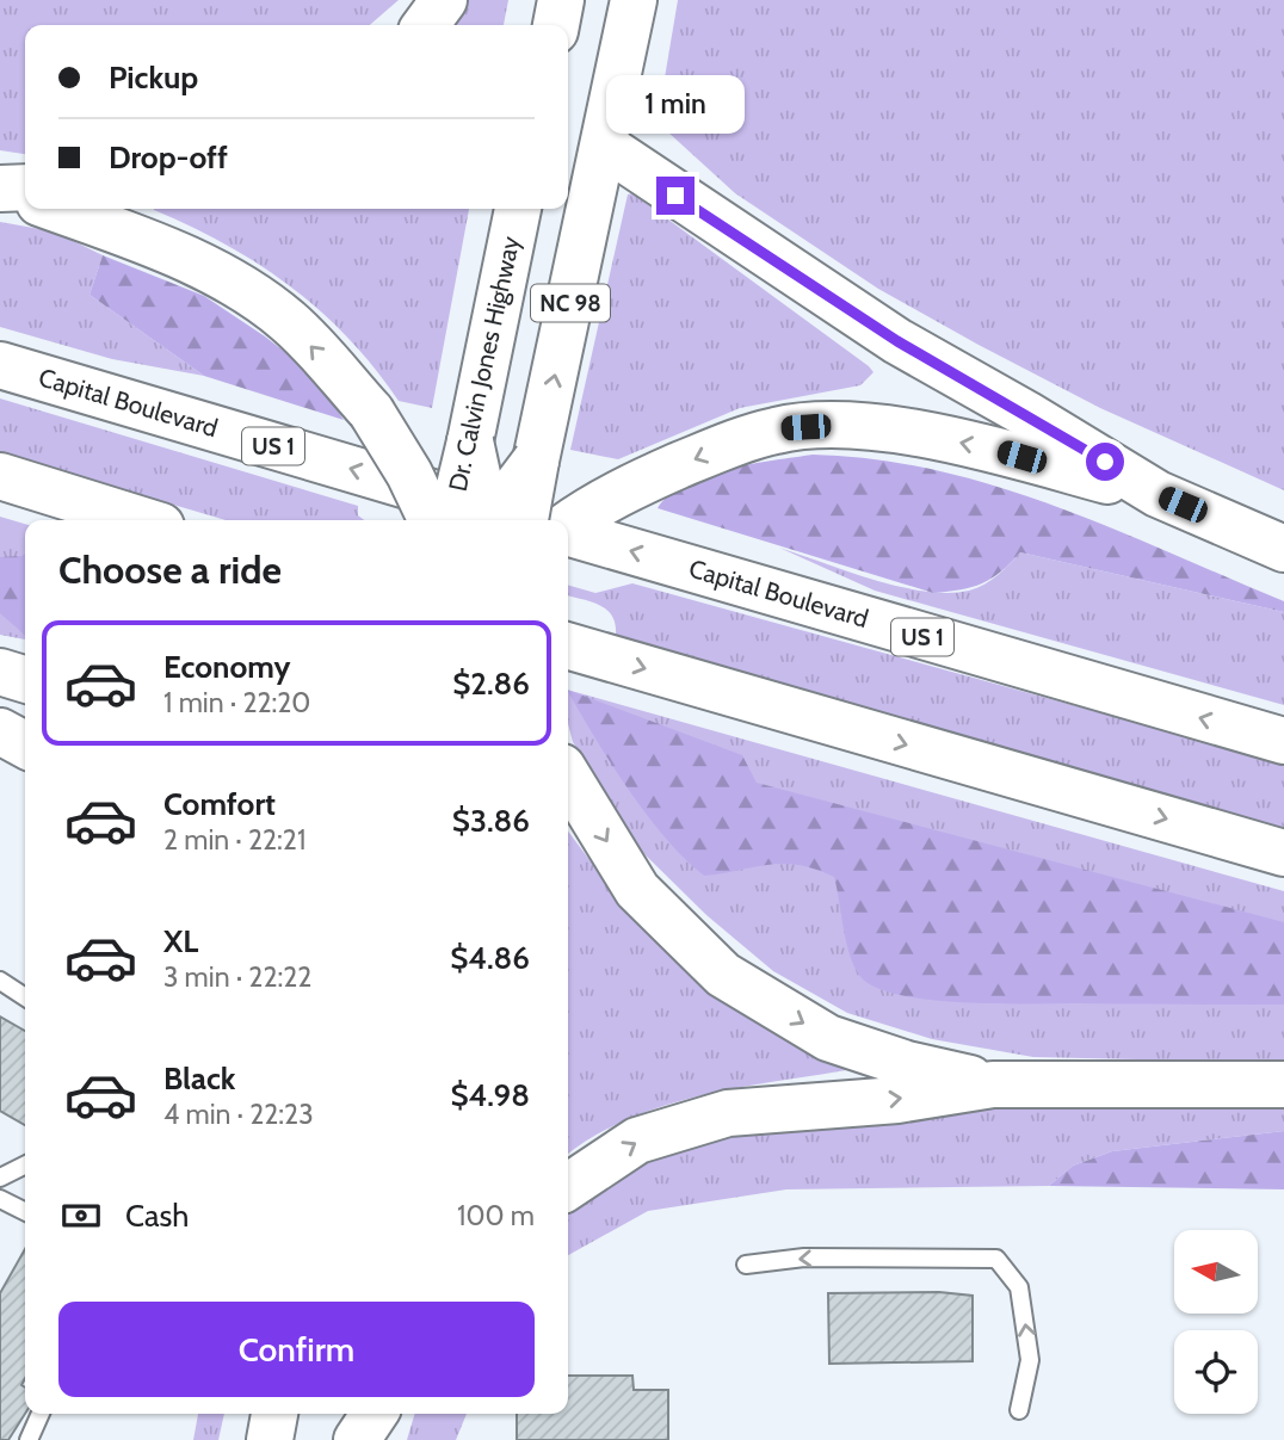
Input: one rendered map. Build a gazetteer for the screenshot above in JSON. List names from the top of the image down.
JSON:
{
  "streets": {
    "highway": [
      "NC 98",
      "Dr. Calvin Jones Highway",
      "Capital Boulevard",
      "US 1"
    ]
  },
  "north": "left",
  "page": {
    "banner": ["Pickup", "Drop-off"],
    "bubble": "1 min",
    "heading": "Choose a ride",
    "list": [
      {
        "name": "Economy",
        "note": "1 min · 22:20",
        "value": "$2.86"
      },
      {
        "name": "Comfort",
        "note": "2 min · 22:21",
        "value": "$3.86"
      },
      {
        "name": "XL",
        "note": "3 min · 22:22",
        "value": "$4.86"
      },
      {
        "name": "Black",
        "note": "4 min · 22:23",
        "value": "$4.98"
      }
    ],
    "pay": ["Cash", "100 m"],
    "buttons": "Confirm"
  }
}
